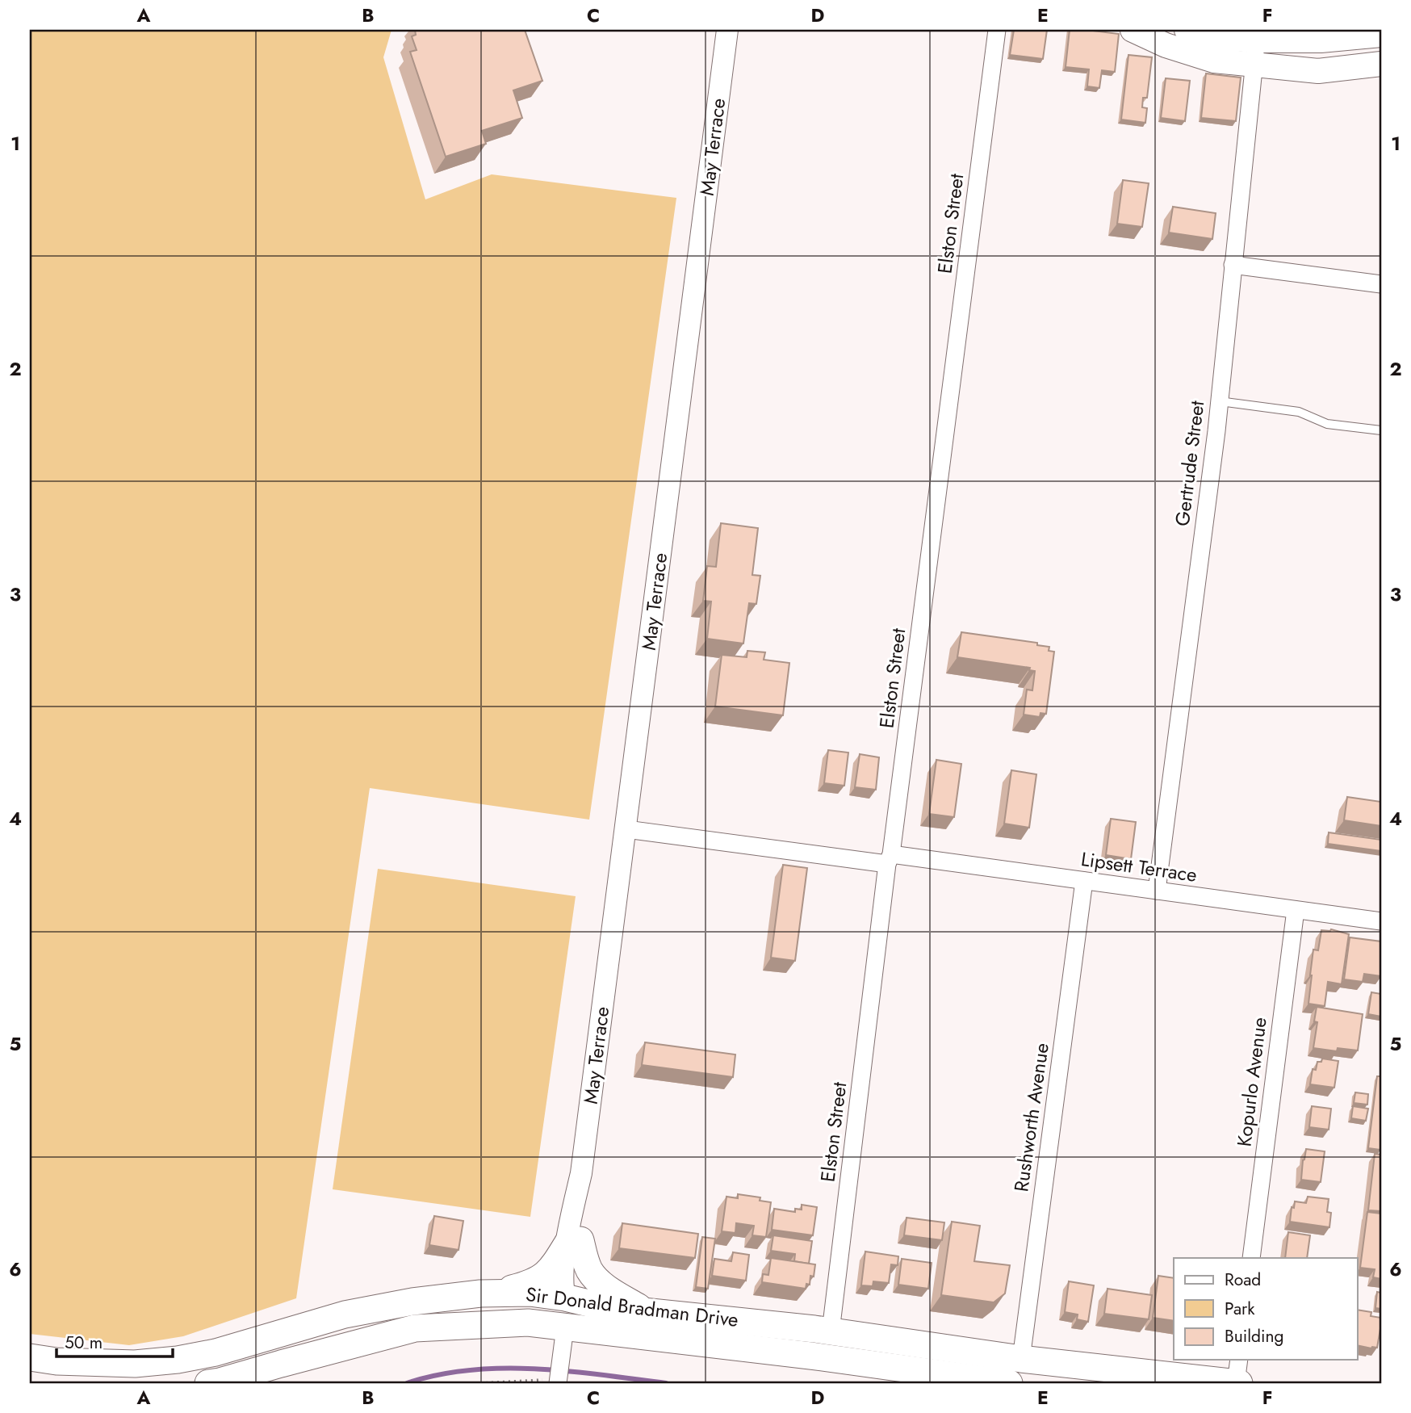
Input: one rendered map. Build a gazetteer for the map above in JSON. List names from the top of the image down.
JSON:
{
  "streets": {
    "main road": ["Sir Donald Bradman Drive"],
    "street": [
      "May Terrace",
      "Elston Street",
      "Gertrude Street",
      "Lipsett Terrace",
      "Kopurlo Avenue",
      "Rushworth Avenue"
    ]
  },
  "crossings": [
    ["May Terrace", "Lipsett Terrace"],
    ["May Terrace", "Sir Donald Bradman Drive"],
    ["Elston Street", "Lipsett Terrace"],
    ["Elston Street", "Sir Donald Bradman Drive"],
    ["Gertrude Street", "Lipsett Terrace"],
    ["Lipsett Terrace", "Kopurlo Avenue"],
    ["Lipsett Terrace", "Rushworth Avenue"],
    ["Rushworth Avenue", "Sir Donald Bradman Drive"]
  ],
  "legend": ["Road", "Park", "Building"],
  "scale_bar": "50 m",
  "grid": {
    "columns": [
      "A",
      "B",
      "C",
      "D",
      "E",
      "F"
    ],
    "rows": [
      "1",
      "2",
      "3",
      "4",
      "5",
      "6"
    ]
  }
}
